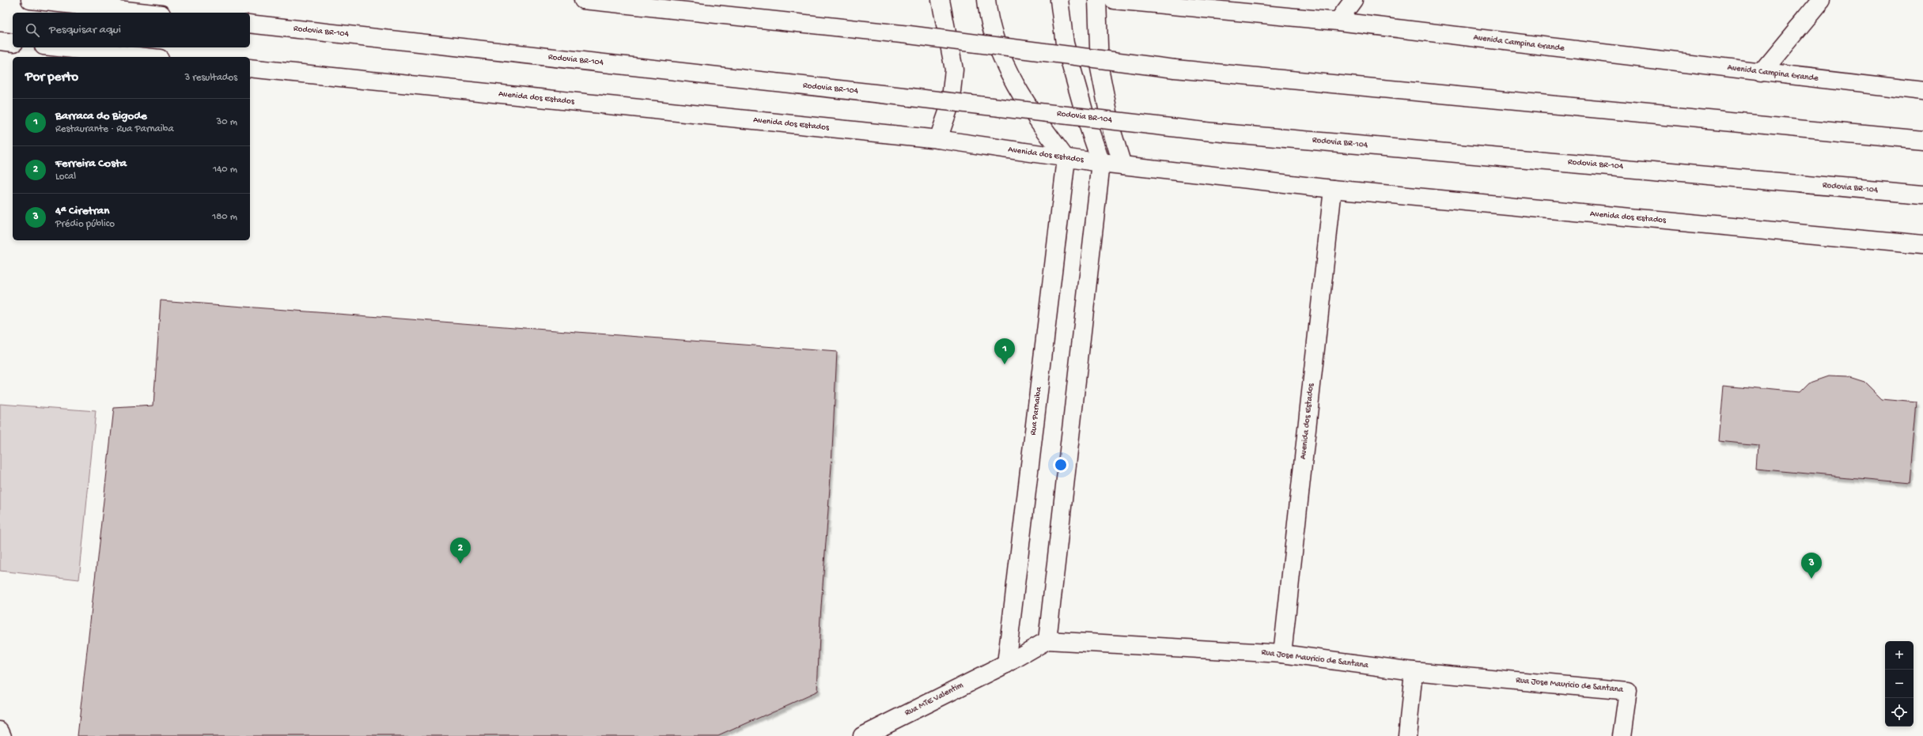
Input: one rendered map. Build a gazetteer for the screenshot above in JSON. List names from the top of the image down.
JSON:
{
  "streets": {
    "main road": [
      "Rodovia BR-104",
      "Avenida Campina Grande",
      "Avenida dos Estados",
      "Rua Parnaiba",
      "Rua Jose Mauricio de Santana",
      "Rua MTE Valentim"
    ]
  },
  "crossings": [
    ["Avenida dos Estados", "Rua Parnaiba"],
    ["Avenida dos Estados", "Rua Jose Mauricio de Santana"],
    ["Rua Parnaiba", "Rua MTE Valentim"]
  ],
  "page": {
    "search": "Pesquisar aqui",
    "heading": ["Por perto", "3 resultados"],
    "list": [
      {
        "mark": "1",
        "name": "Barraca do Bigode",
        "note": "Restaurante · Rua Parnaiba",
        "value": "30 m"
      },
      {
        "mark": "2",
        "name": "Ferreira Costa",
        "note": "Local",
        "value": "140 m"
      },
      {
        "mark": "3",
        "name": "4ª Ciretran",
        "note": "Prédio público",
        "value": "180 m"
      }
    ],
    "pins": ["1", "2", "3"],
    "map_buttons": ["+", "−"]
  }
}
